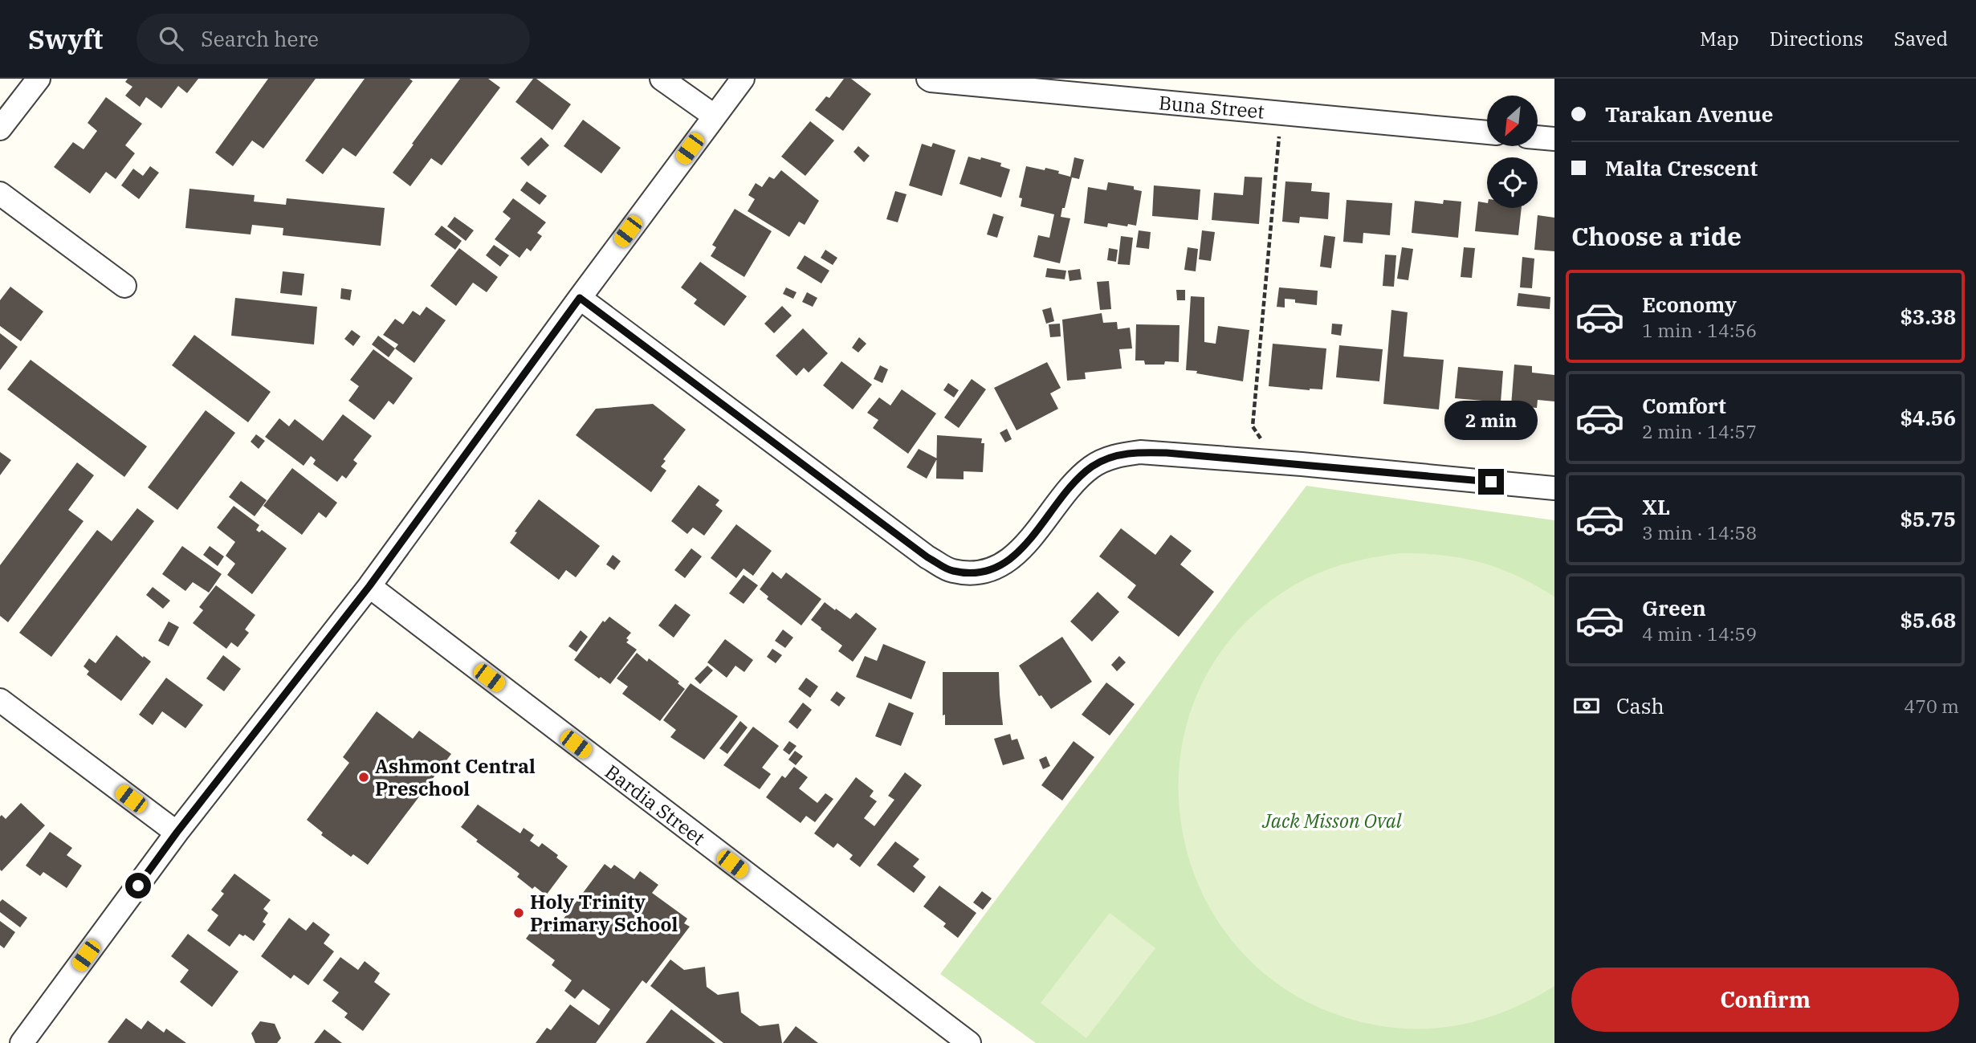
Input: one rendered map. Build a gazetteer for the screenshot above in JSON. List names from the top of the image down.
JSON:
{
  "streets": {
    "street": ["Buna Street", "Bardia Street"]
  },
  "parks": ["Jack Misson Oval"],
  "places": ["Ashmont Central Preschool", "Holy Trinity Primary School"],
  "north": "bottom left",
  "page": {
    "header": "Swyft",
    "search": "Search here",
    "nav": ["Map", "Directions", "Saved"],
    "banner": ["Tarakan Avenue", "Malta Crescent"],
    "heading": "Choose a ride",
    "list": [
      {
        "name": "Economy",
        "note": "1 min · 14:56",
        "value": "$3.38"
      },
      {
        "name": "Comfort",
        "note": "2 min · 14:57",
        "value": "$4.56"
      },
      {
        "name": "XL",
        "note": "3 min · 14:58",
        "value": "$5.75"
      },
      {
        "name": "Green",
        "note": "4 min · 14:59",
        "value": "$5.68"
      }
    ],
    "bubble": "2 min",
    "pay": ["Cash", "470 m"],
    "buttons": "Confirm"
  }
}
